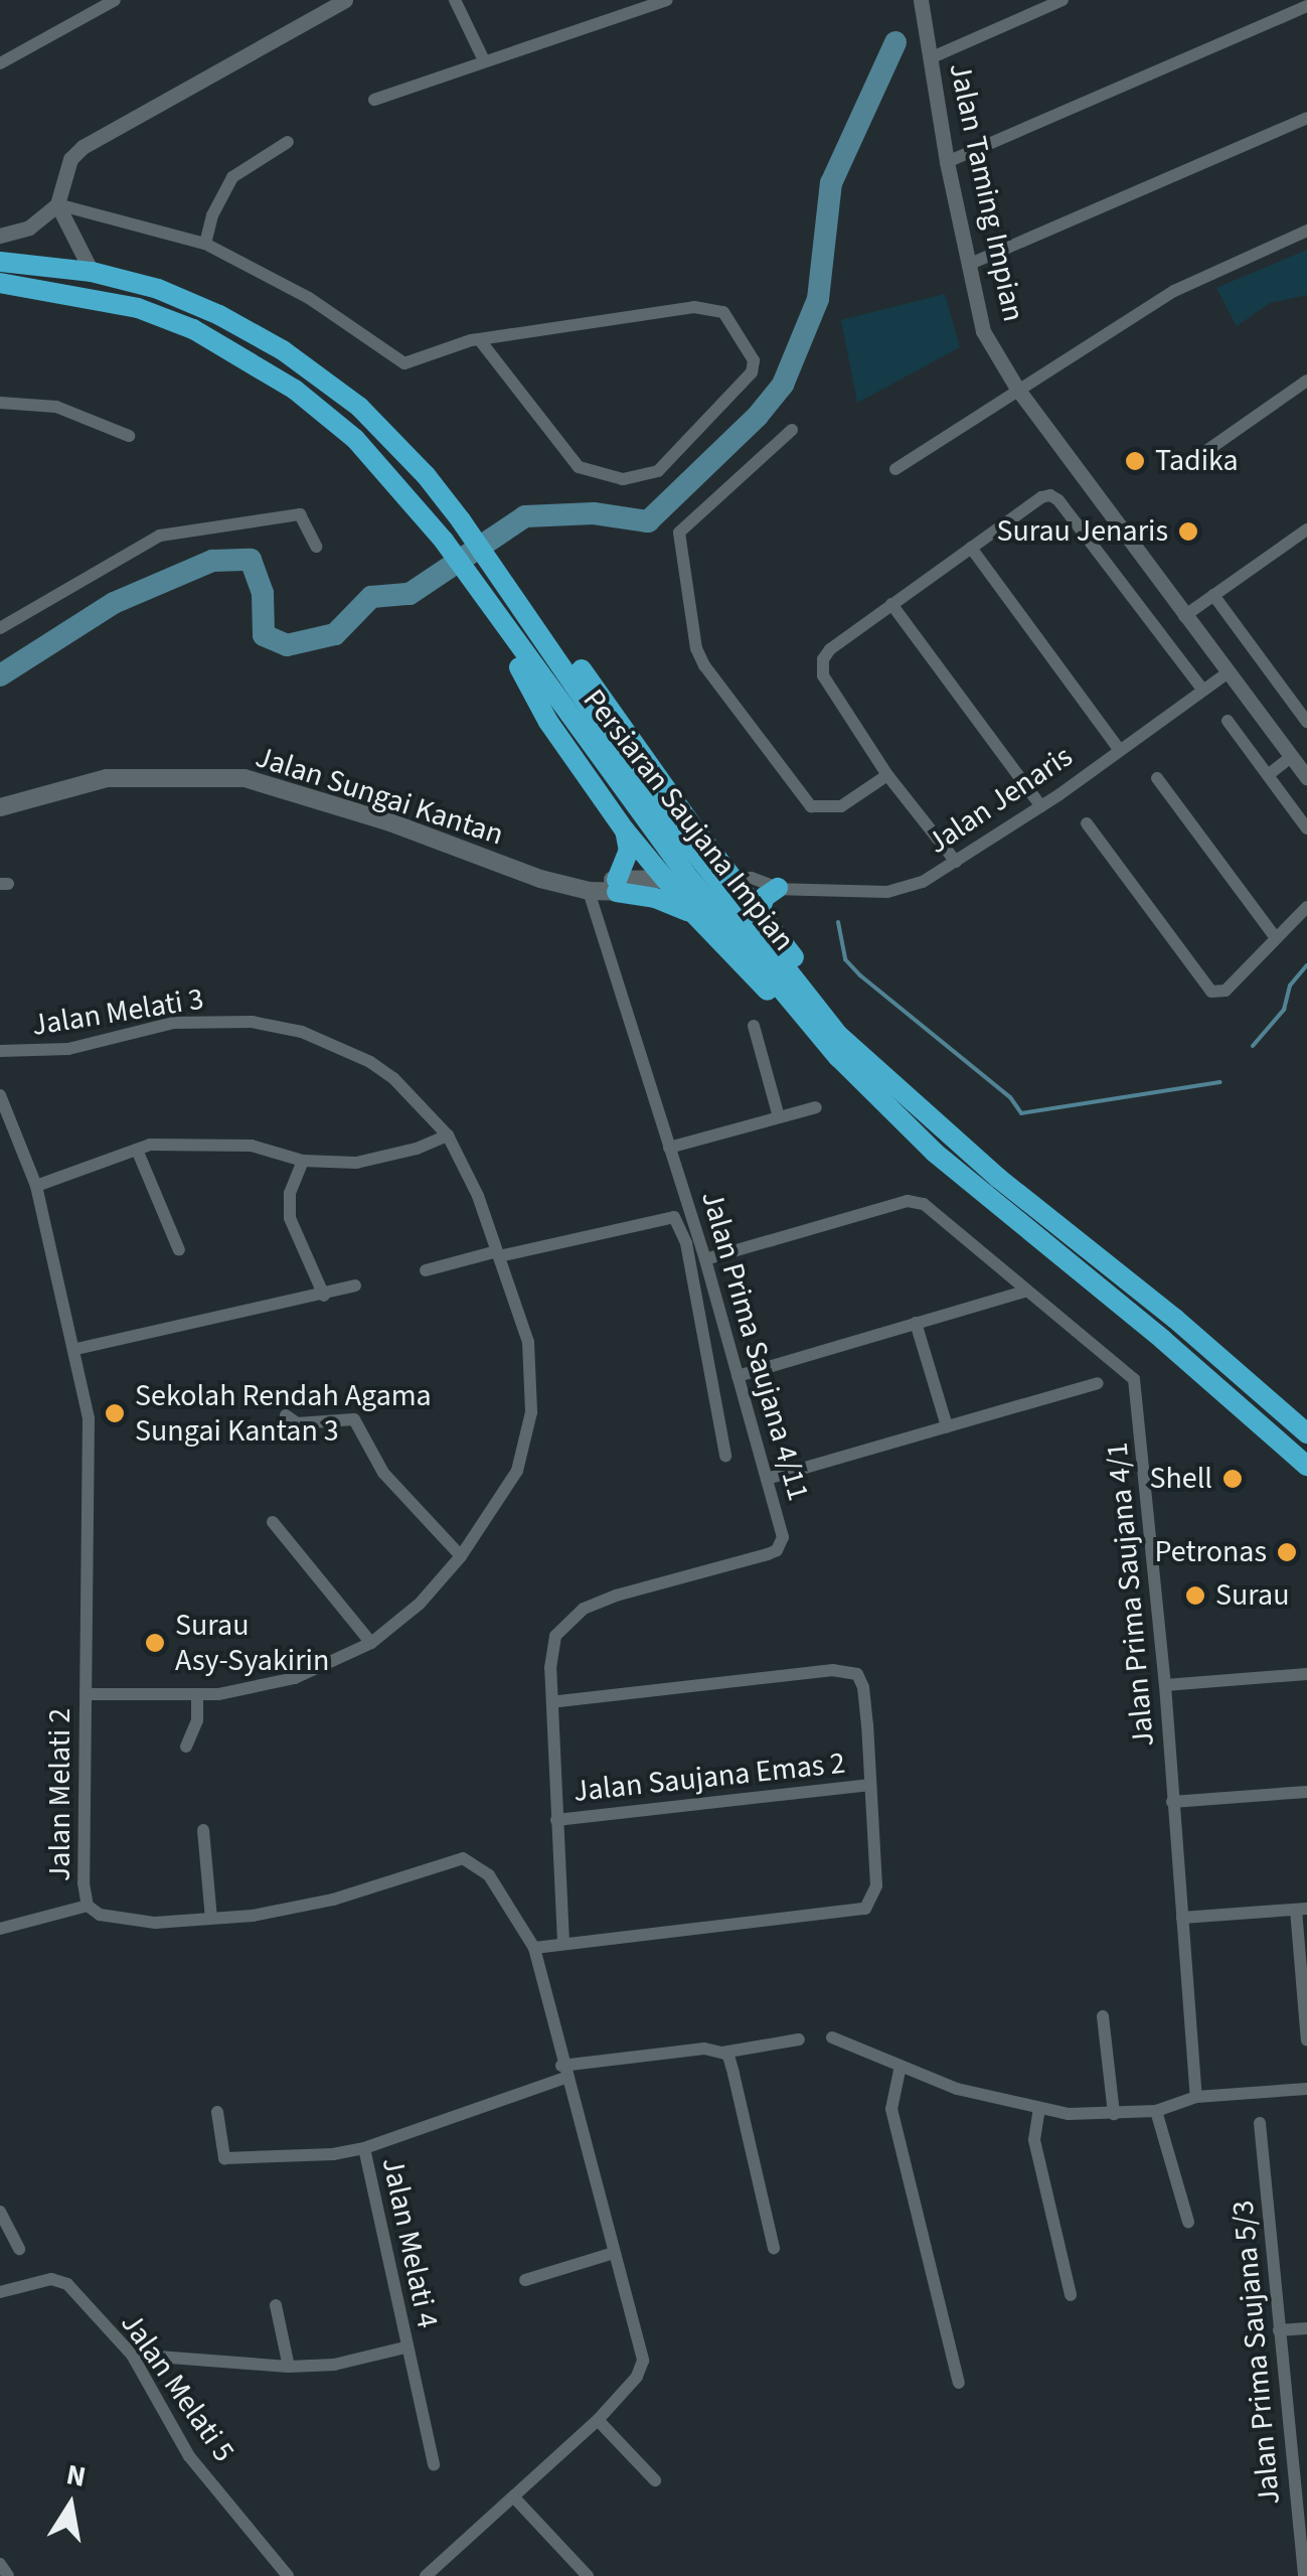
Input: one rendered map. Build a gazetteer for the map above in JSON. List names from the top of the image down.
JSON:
{
  "streets": {
    "highway": ["Persiaran Saujana Impian"],
    "main road": ["Jalan Sungai Kantan"],
    "street": [
      "Jalan Taming Impian",
      "Jalan Jenaris",
      "Jalan Melati 3",
      "Jalan Prima Saujana 4/11",
      "Jalan Prima Saujana 4/1",
      "Jalan Saujana Emas 2",
      "Jalan Melati 2",
      "Jalan Melati 4",
      "Jalan Prima Saujana 5/3",
      "Jalan Melati 5"
    ]
  },
  "crossings": [
    ["Jalan Taming Impian", "Jalan Jenaris"],
    ["Jalan Sungai Kantan", "Jalan Jenaris"],
    ["Jalan Sungai Kantan", "Jalan Prima Saujana 4/11"],
    ["Jalan Melati 3", "Jalan Melati 2"],
    ["Jalan Prima Saujana 4/11", "Jalan Prima Saujana 4/1"],
    ["Jalan Prima Saujana 4/11", "Jalan Saujana Emas 2"],
    ["Jalan Melati 4", "Jalan Melati 5"]
  ],
  "places": [
    "Tadika",
    "Surau Jenaris",
    "Sekolah Rendah Agama Sungai Kantan 3",
    "Shell",
    "Petronas",
    "Surau",
    "Surau Asy-Syakirin"
  ],
  "north": "top"
}
